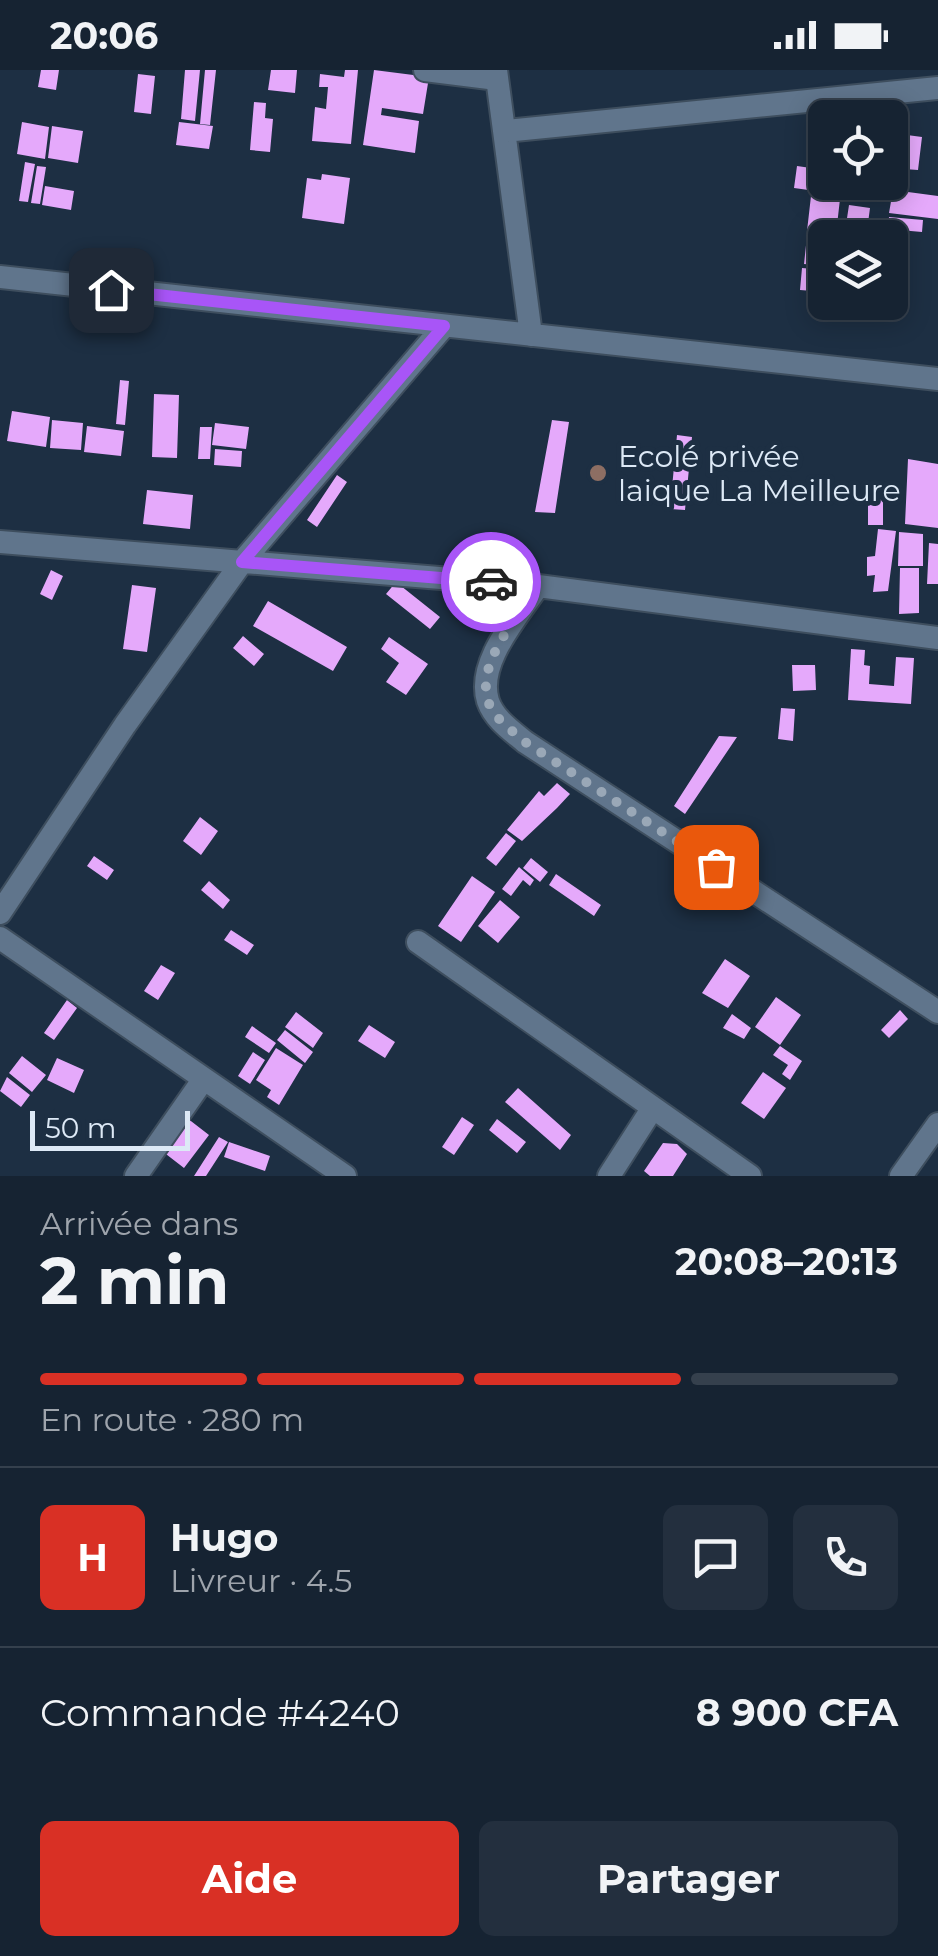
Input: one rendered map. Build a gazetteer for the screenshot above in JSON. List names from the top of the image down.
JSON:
{
  "places": ["Ecolé privée laique La Meilleure"],
  "scale_bar": "50 m",
  "page": {
    "status": "20:06",
    "scale": "50 m",
    "heading": ["2 min", "Arrivée dans", "20:08–20:13"],
    "panel": [
      "Hugo",
      "Livreur · 4.5",
      "Commande #4240",
      "8 900 CFA"
    ],
    "bar": "En route · 280 m",
    "round": "H",
    "buttons": ["Aide", "Partager"]
  }
}
